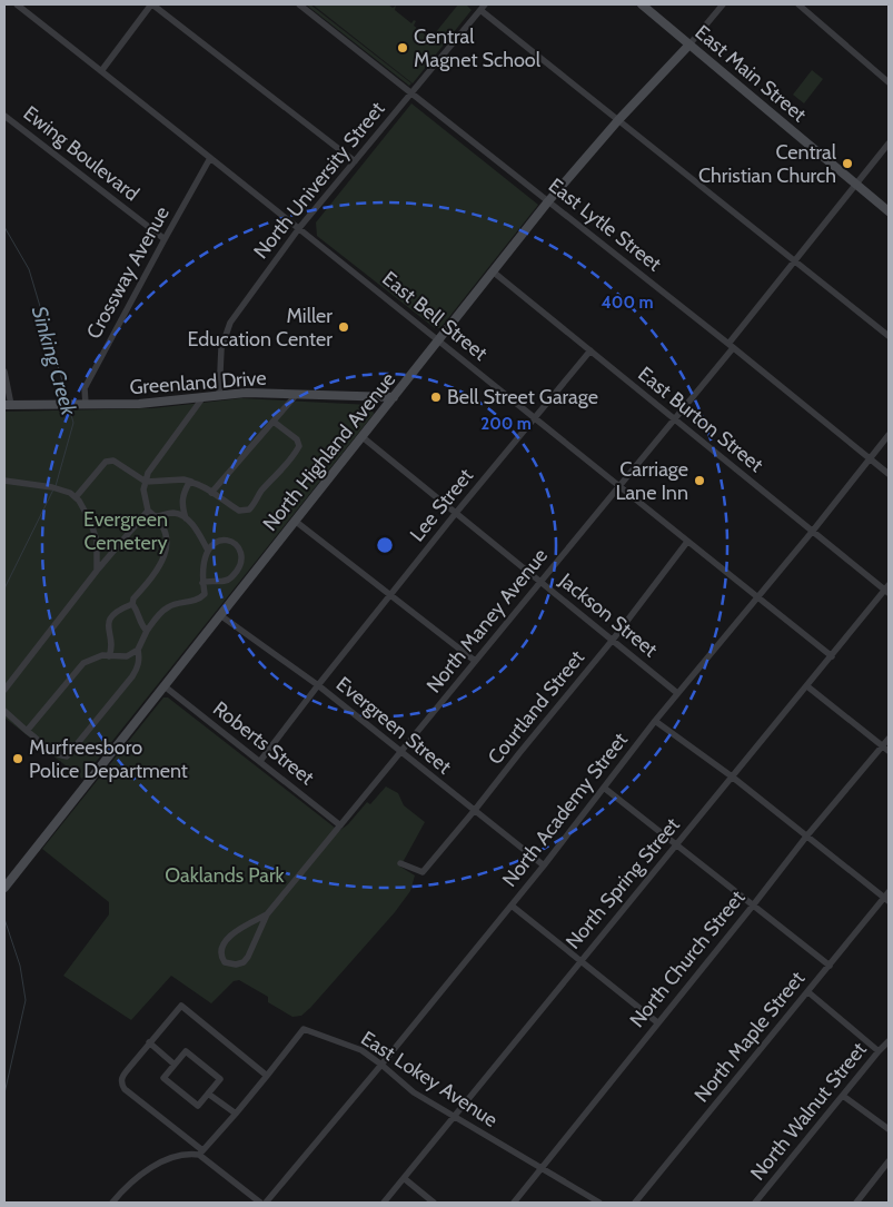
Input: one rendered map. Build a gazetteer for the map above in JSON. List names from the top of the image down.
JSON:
{
  "streets": {
    "street": [
      "East Main Street",
      "Ewing Boulevard",
      "North University Street",
      "East Lytle Street",
      "Crossway Avenue",
      "East Bell Street",
      "Greenland Drive",
      "East Burton Street",
      "North Highland Avenue",
      "Lee Street",
      "Jackson Street",
      "North Maney Avenue",
      "Courtland Street",
      "Evergreen Street",
      "Roberts Street",
      "North Academy Street",
      "North Spring Street",
      "North Church Street",
      "North Maple Street",
      "East Lokey Avenue",
      "North Walnut Street"
    ]
  },
  "crossings": [
    ["East Main Street", "North Highland Avenue"],
    ["East Main Street", "North Maney Avenue"],
    ["Ewing Boulevard", "Crossway Avenue"],
    ["North University Street", "East Lytle Street"],
    ["North University Street", "East Bell Street"],
    ["North University Street", "Greenland Drive"],
    ["East Lytle Street", "North Highland Avenue"],
    ["East Lytle Street", "North Maney Avenue"],
    ["East Lytle Street", "North Academy Street"],
    ["Crossway Avenue", "East Bell Street"],
    ["Crossway Avenue", "Greenland Drive"],
    ["East Bell Street", "North Highland Avenue"],
    ["East Bell Street", "Lee Street"],
    ["East Bell Street", "North Maney Avenue"],
    ["East Bell Street", "Courtland Street"],
    ["East Bell Street", "North Academy Street"],
    ["East Bell Street", "North Spring Street"],
    ["Greenland Drive", "North Highland Avenue"],
    ["East Burton Street", "North Highland Avenue"],
    ["East Burton Street", "Lee Street"],
    ["East Burton Street", "North Maney Avenue"],
    ["East Burton Street", "North Academy Street"],
    ["East Burton Street", "North Spring Street"],
    ["North Highland Avenue", "Jackson Street"],
    ["North Highland Avenue", "Evergreen Street"],
    ["North Highland Avenue", "Roberts Street"],
    ["Lee Street", "Jackson Street"],
    ["Lee Street", "Evergreen Street"],
    ["Lee Street", "Roberts Street"],
    ["Jackson Street", "North Maney Avenue"],
    ["Jackson Street", "Courtland Street"],
    ["Jackson Street", "North Academy Street"],
    ["North Maney Avenue", "Evergreen Street"],
    ["North Maney Avenue", "Roberts Street"],
    ["Courtland Street", "Evergreen Street"],
    ["Evergreen Street", "North Academy Street"],
    ["North Academy Street", "East Lokey Avenue"],
    ["North Spring Street", "East Lokey Avenue"],
    ["North Church Street", "East Lokey Avenue"]
  ],
  "water": ["Sinking Creek"],
  "parks": ["Evergreen Cemetery", "Oaklands Park"],
  "places": [
    "Central Magnet School",
    "Central Christian Church",
    "Miller Education Center",
    "Bell Street Garage",
    "Carriage Lane Inn",
    "Murfreesboro Police Department"
  ],
  "rings": ["400 m", "200 m"]
}
